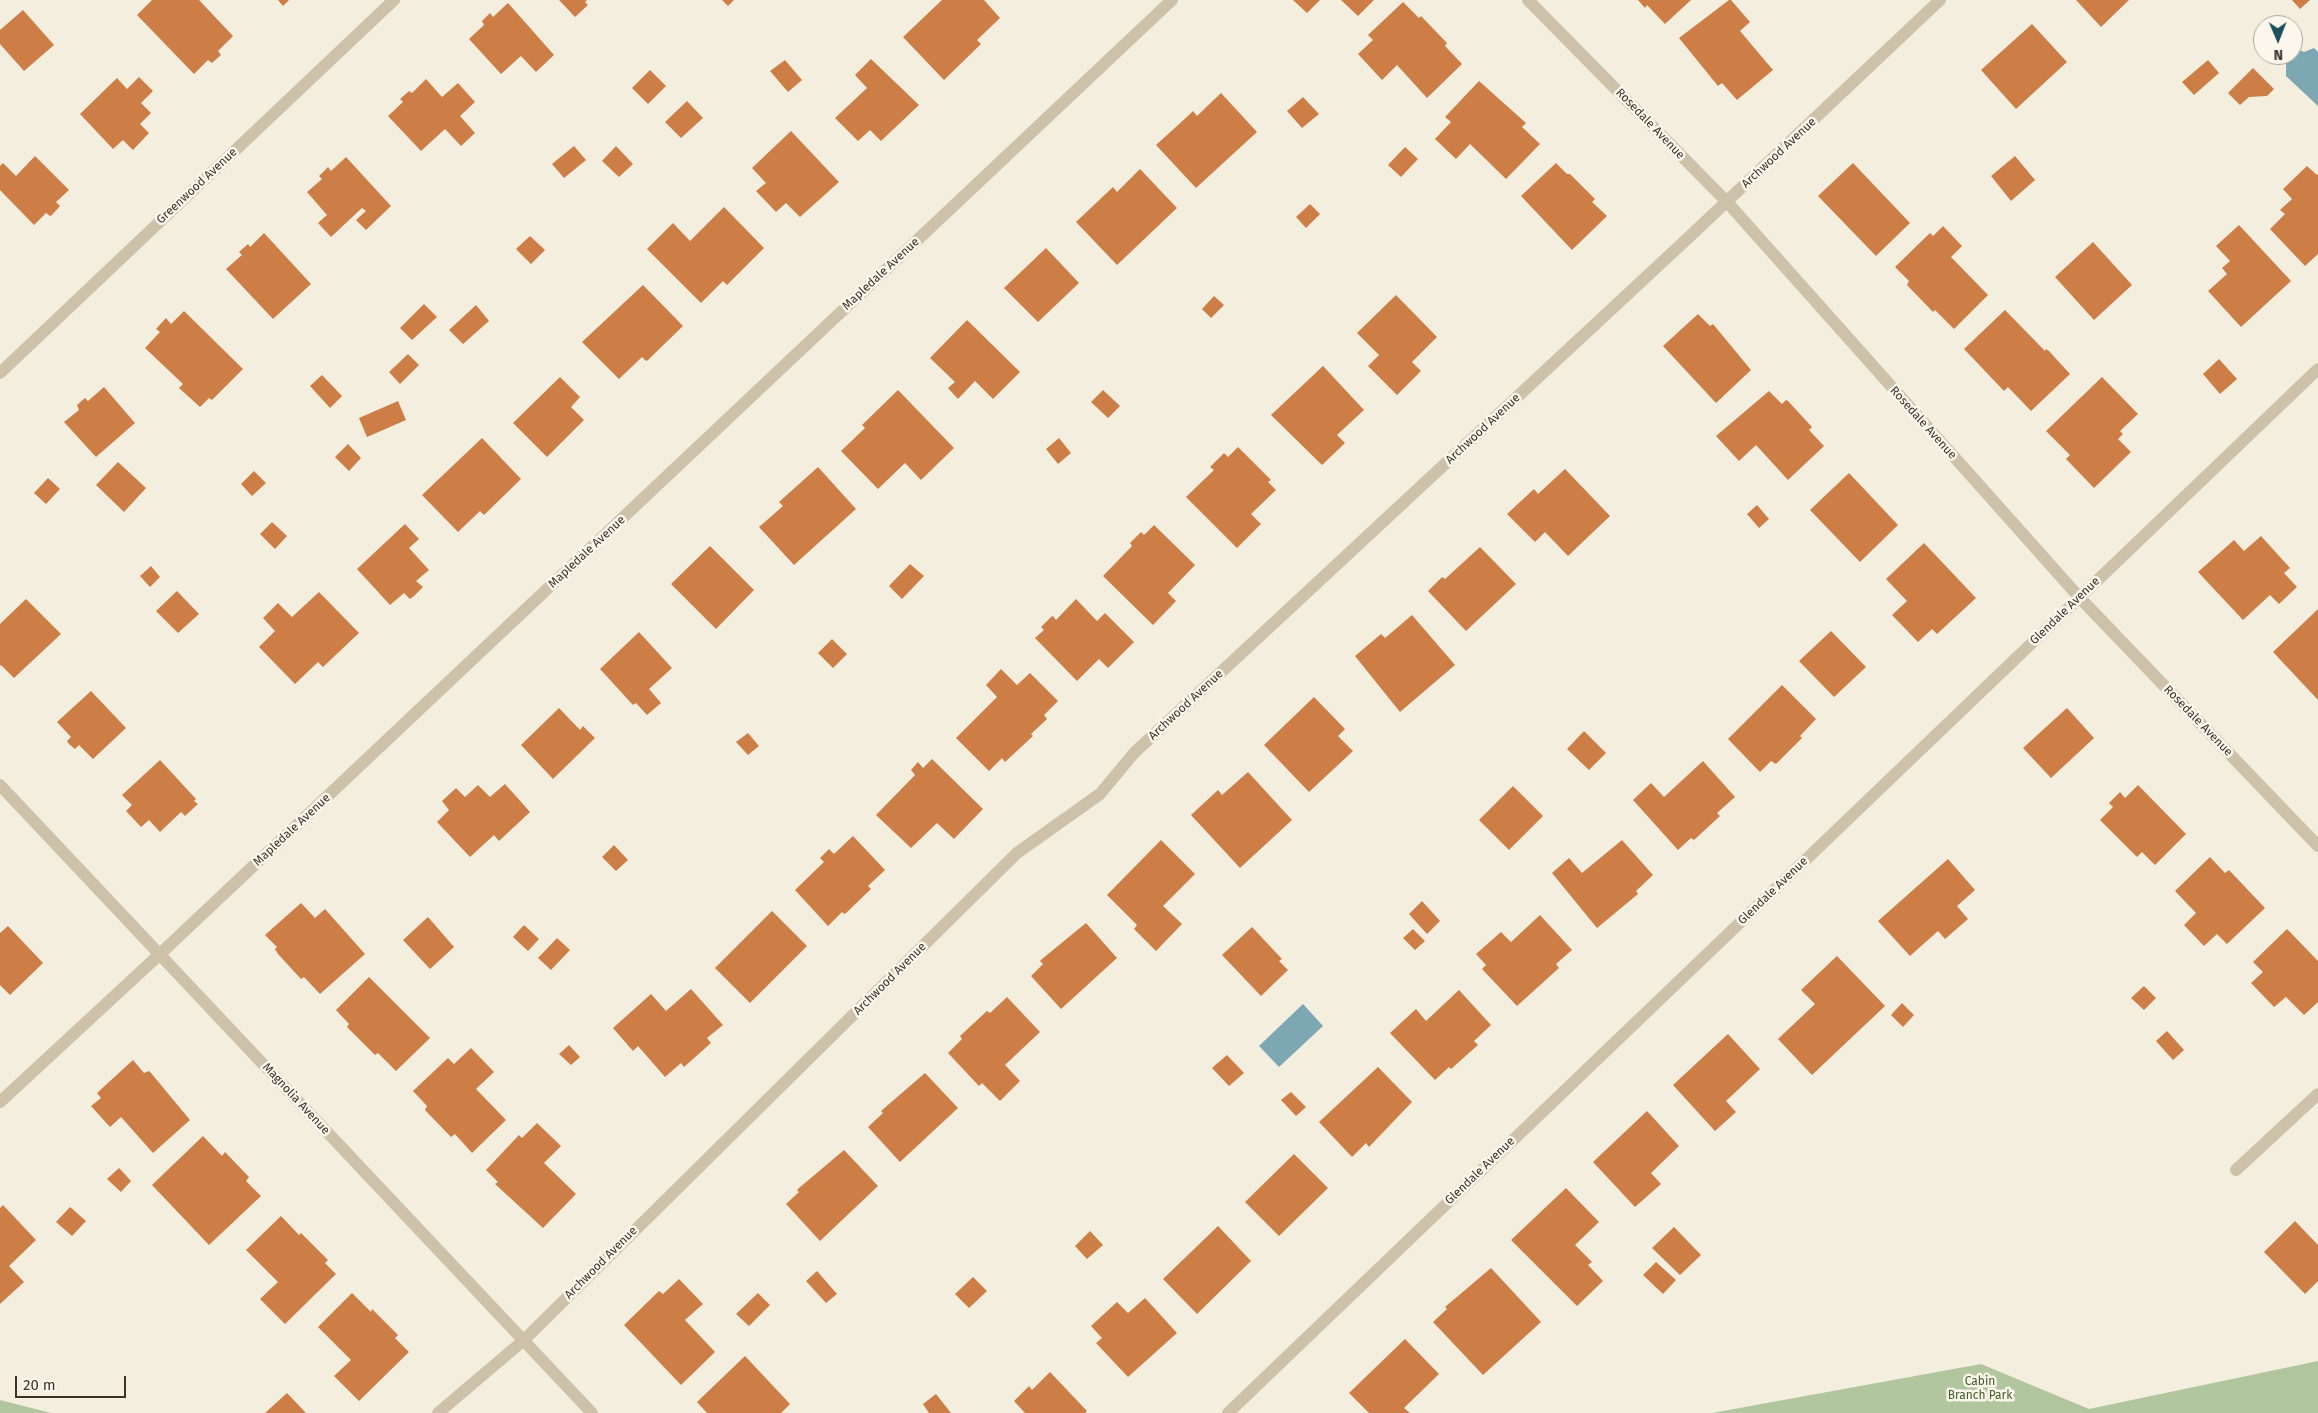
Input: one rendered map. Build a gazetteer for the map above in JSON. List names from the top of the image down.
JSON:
{
  "streets": {
    "street": [
      "Rosedale Avenue",
      "Archwood Avenue",
      "Greenwood Avenue",
      "Mapledale Avenue",
      "Glendale Avenue",
      "Magnolia Avenue"
    ]
  },
  "crossings": [
    ["Rosedale Avenue", "Archwood Avenue"],
    ["Rosedale Avenue", "Glendale Avenue"],
    ["Archwood Avenue", "Magnolia Avenue"],
    ["Mapledale Avenue", "Magnolia Avenue"]
  ],
  "parks": ["Cabin Branch Park"],
  "scale_bar": "20 m",
  "north": "bottom"
}
